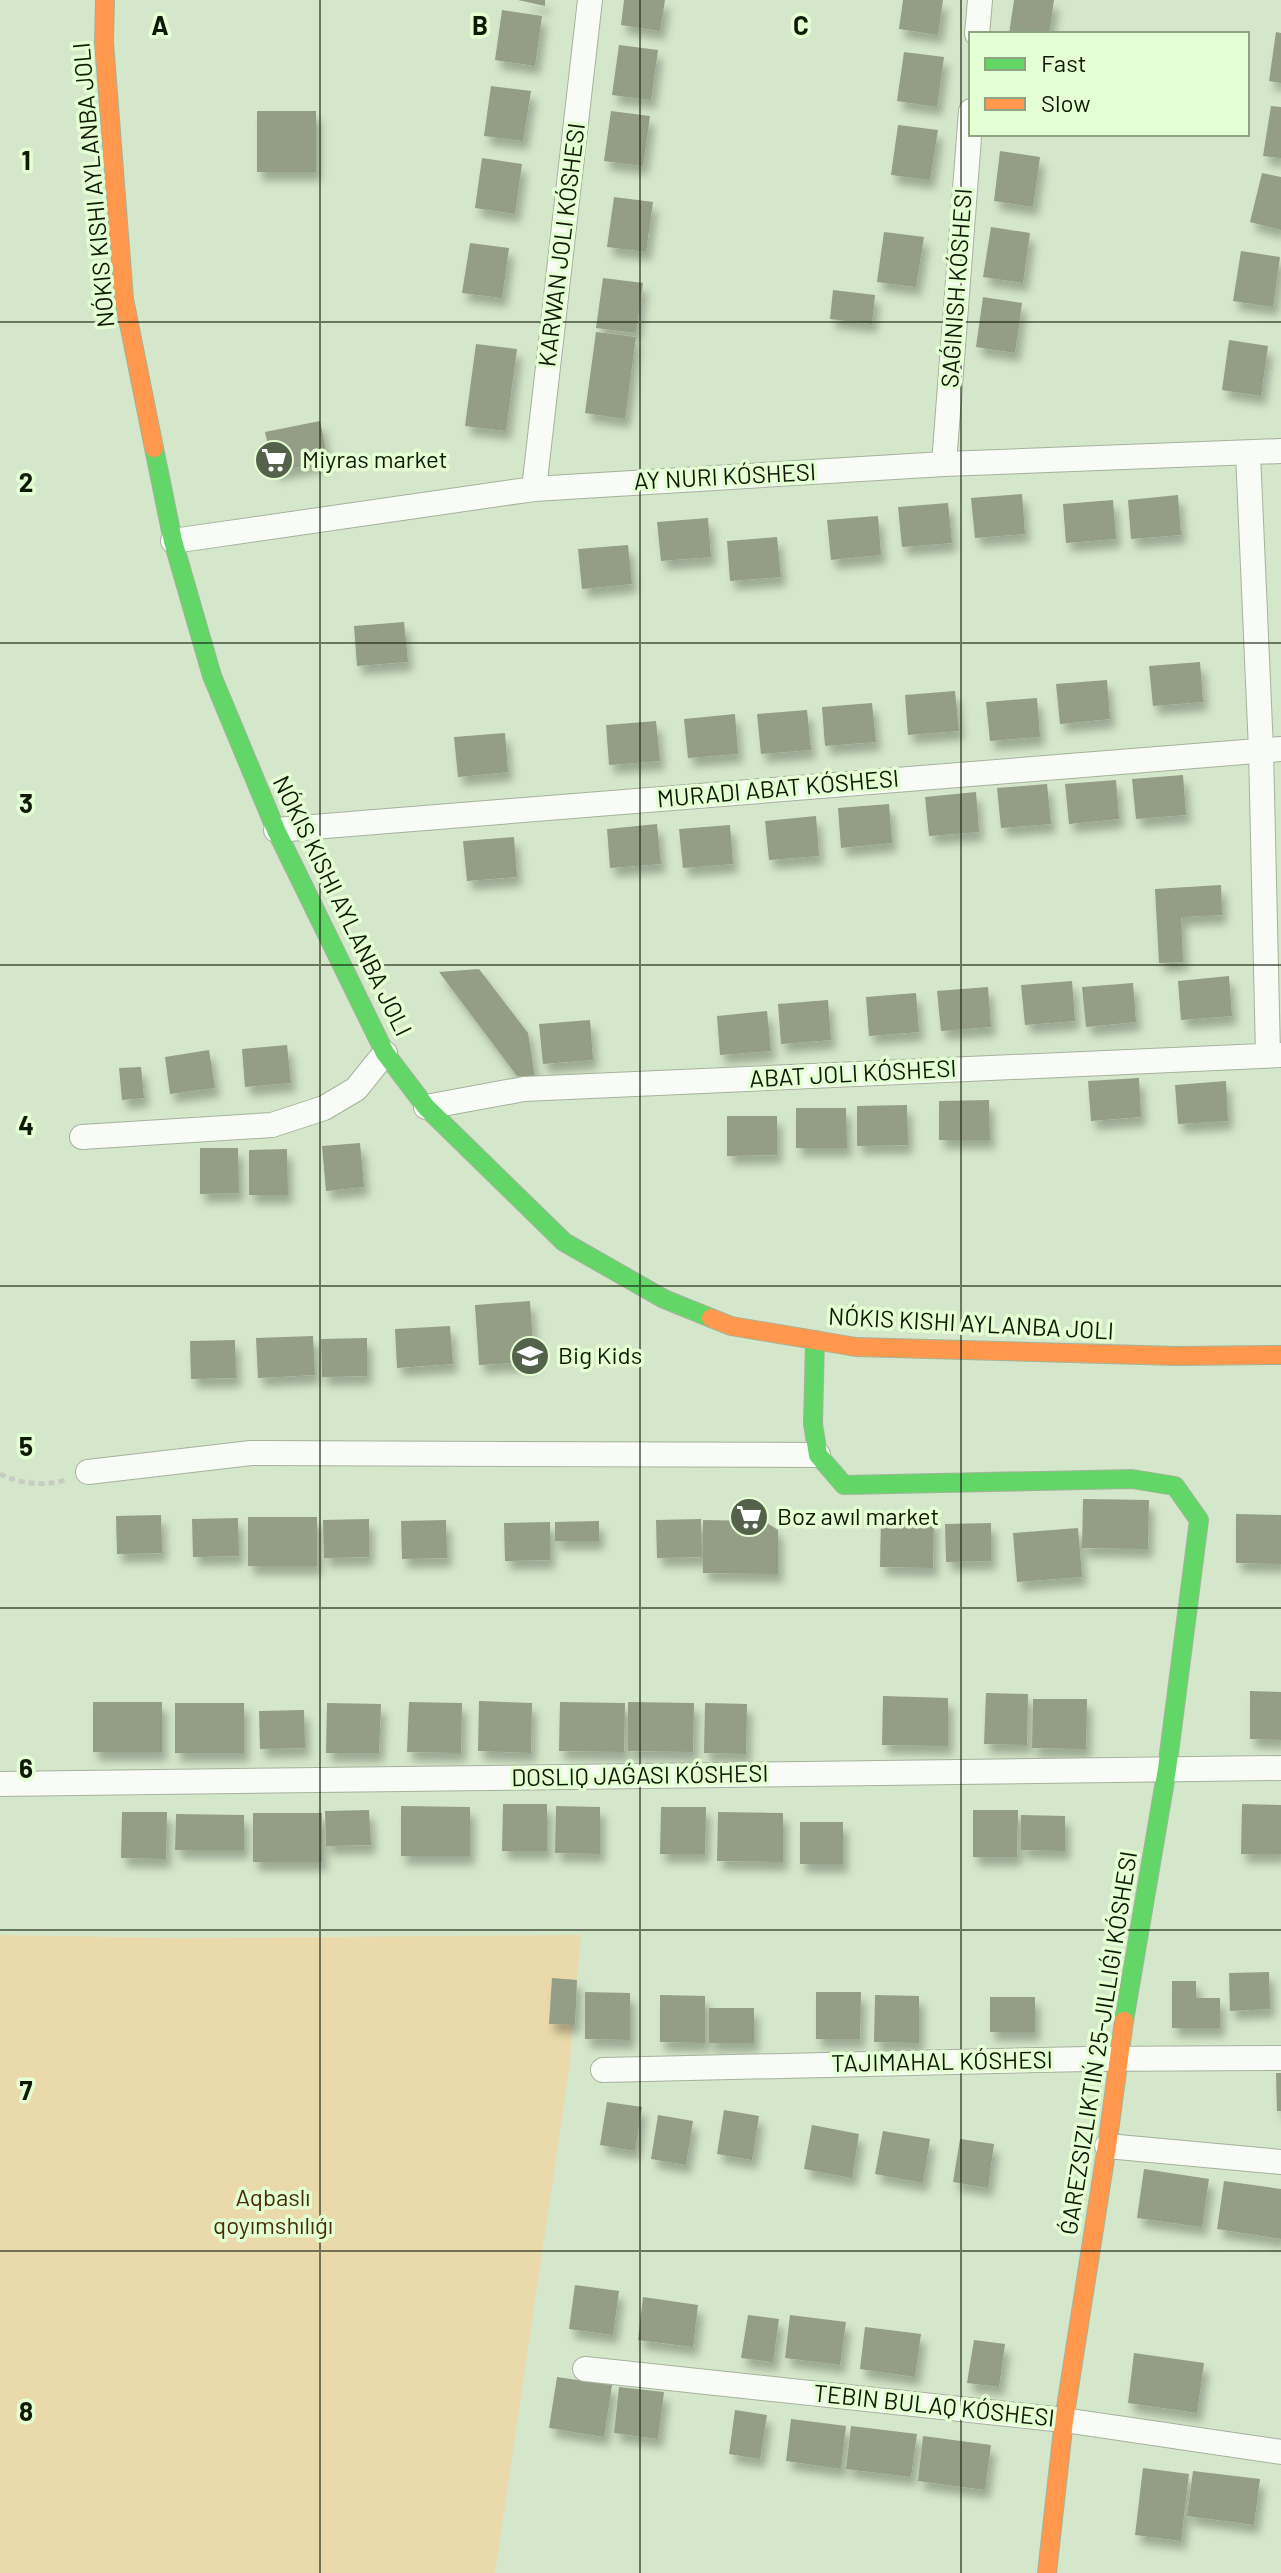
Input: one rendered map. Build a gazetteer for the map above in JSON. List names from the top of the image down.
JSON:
{
  "streets": {
    "street": ["TAJIMAHAL KÓSHESI", "TEBIN BULAQ KÓSHESI"]
  },
  "parks": ["Aqbaslı qoyımshılıǵı"],
  "places": {
    "supermarket": ["Miyras market", "Boz awıl market"],
    "school or university": ["Big Kids"]
  },
  "legend": ["Fast", "Slow"],
  "grid": {
    "columns": ["A", "B", "C"],
    "rows": [
      "1",
      "2",
      "3",
      "4",
      "5",
      "6",
      "7",
      "8"
    ]
  }
}
